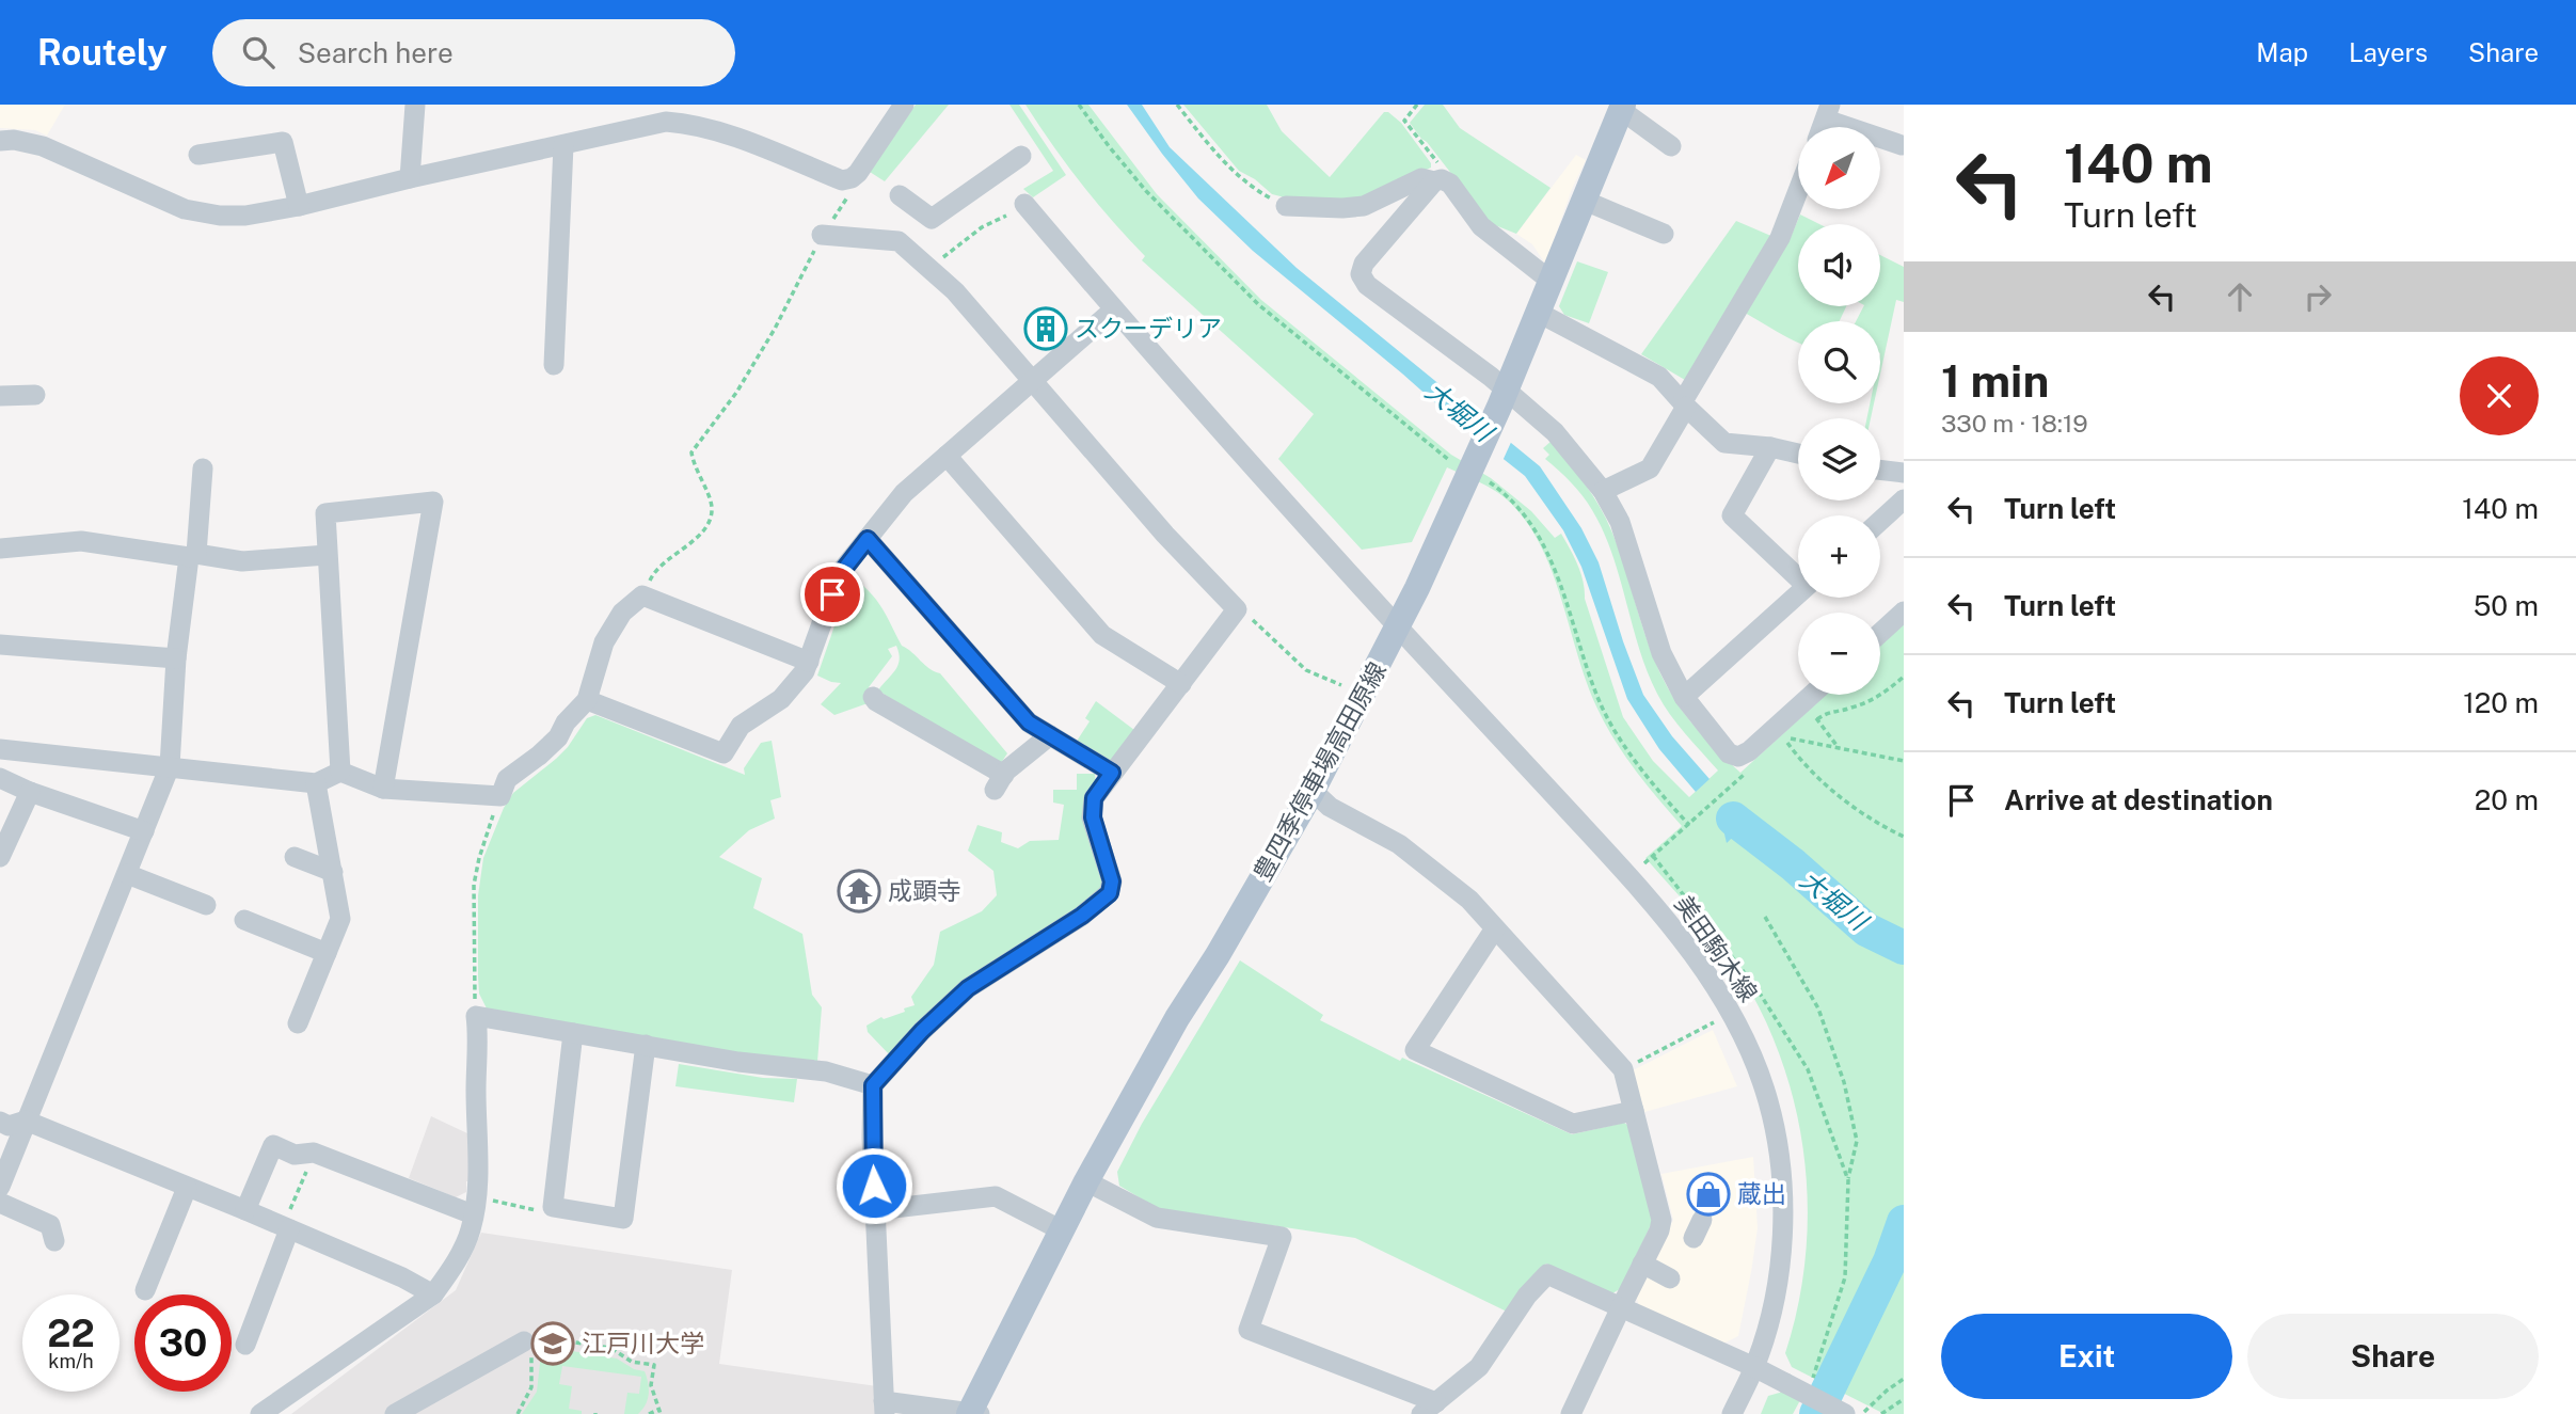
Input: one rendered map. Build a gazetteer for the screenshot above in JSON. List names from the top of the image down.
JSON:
{
  "streets": {
    "main road": ["豊四季停車場高田原線"],
    "street": ["美田駒木線"]
  },
  "crossings": [
    ["豊四季停車場高田原線", "美田駒木線"]
  ],
  "water": ["大堀川"],
  "places": {
    "building": ["スクーデリア"],
    "temple": ["成顕寺"],
    "shop": ["蔵出"],
    "school or university": ["江戸川大学"]
  },
  "north": "bottom left",
  "page": {
    "header": "Routely",
    "search": "Search here",
    "nav": ["Map", "Layers", "Share"],
    "turn": ["140 m", "Turn left"],
    "map_buttons": ["+", "−"],
    "heading": ["1 min", "330 m · 18:19"],
    "list": [
      {
        "name": "Turn left",
        "value": "140 m"
      },
      {
        "name": "Turn left",
        "value": "50 m"
      },
      {
        "name": "Turn left",
        "value": "120 m"
      },
      {
        "name": "Arrive at destination",
        "value": "20 m"
      }
    ],
    "speed": "22 km/h",
    "limit": "30",
    "buttons": ["Exit", "Share"]
  }
}
